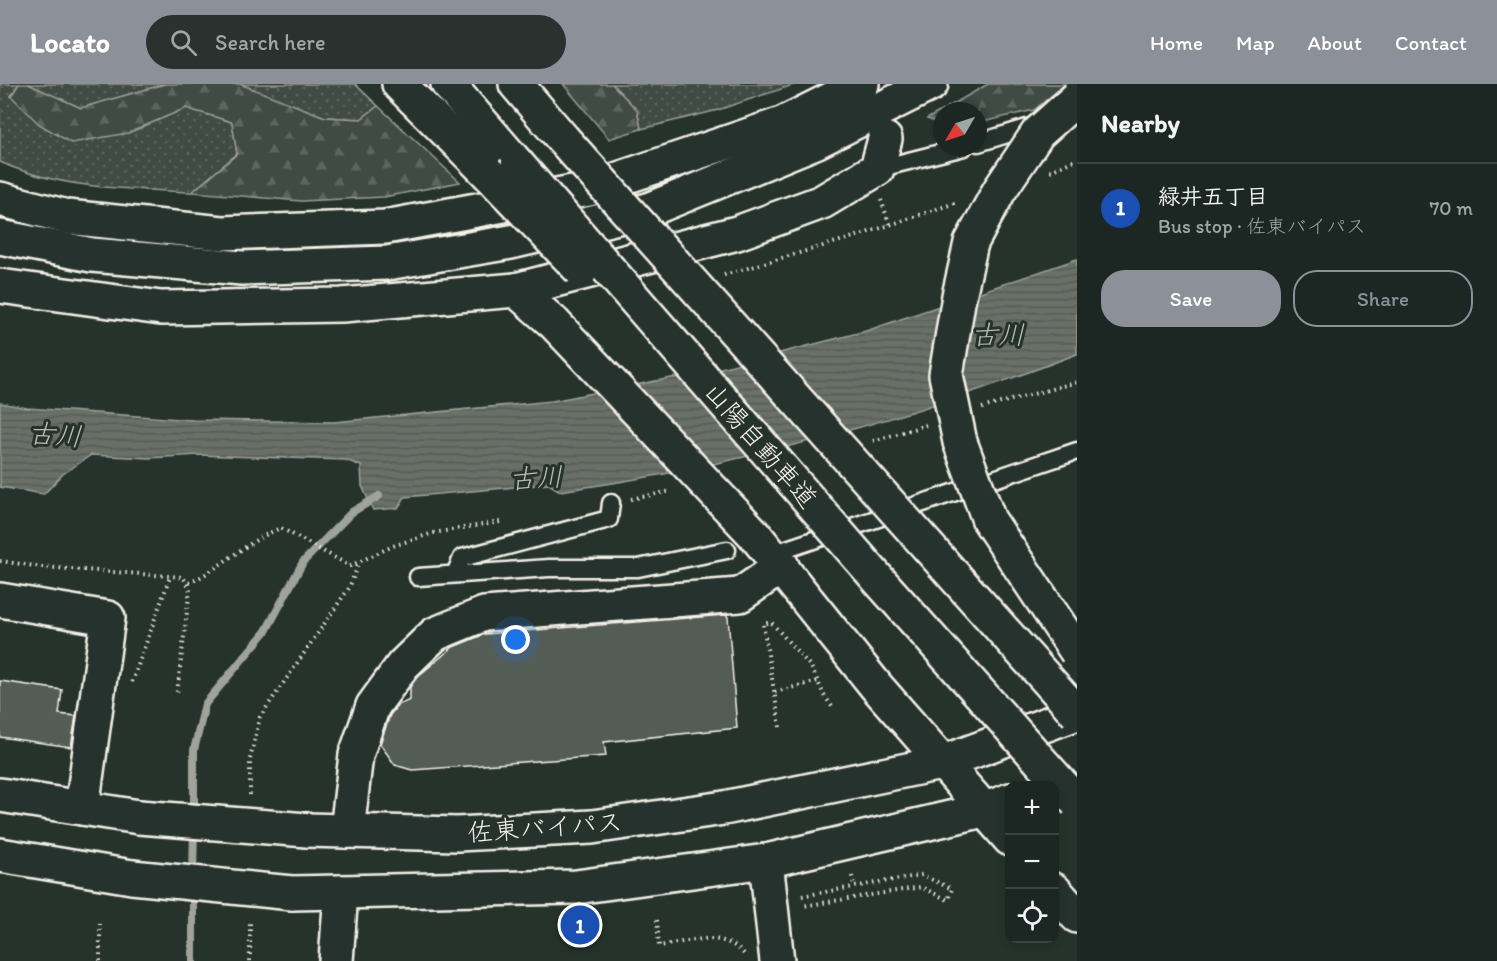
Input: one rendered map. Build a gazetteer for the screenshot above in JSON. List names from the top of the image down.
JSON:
{
  "streets": {
    "main road": ["佐東バイパス"]
  },
  "water": ["古川"],
  "north": "bottom left",
  "page": {
    "header": "Locato",
    "search": "Search here",
    "nav": [
      "Home",
      "Map",
      "About",
      "Contact"
    ],
    "heading": "Nearby",
    "list": [
      {
        "mark": "1",
        "name": "緑井五丁目",
        "note": "Bus stop · 佐東バイパス",
        "value": "70 m"
      }
    ],
    "buttons": ["Save", "Share"],
    "map_buttons": ["+", "−"],
    "pins": "1"
  }
}
